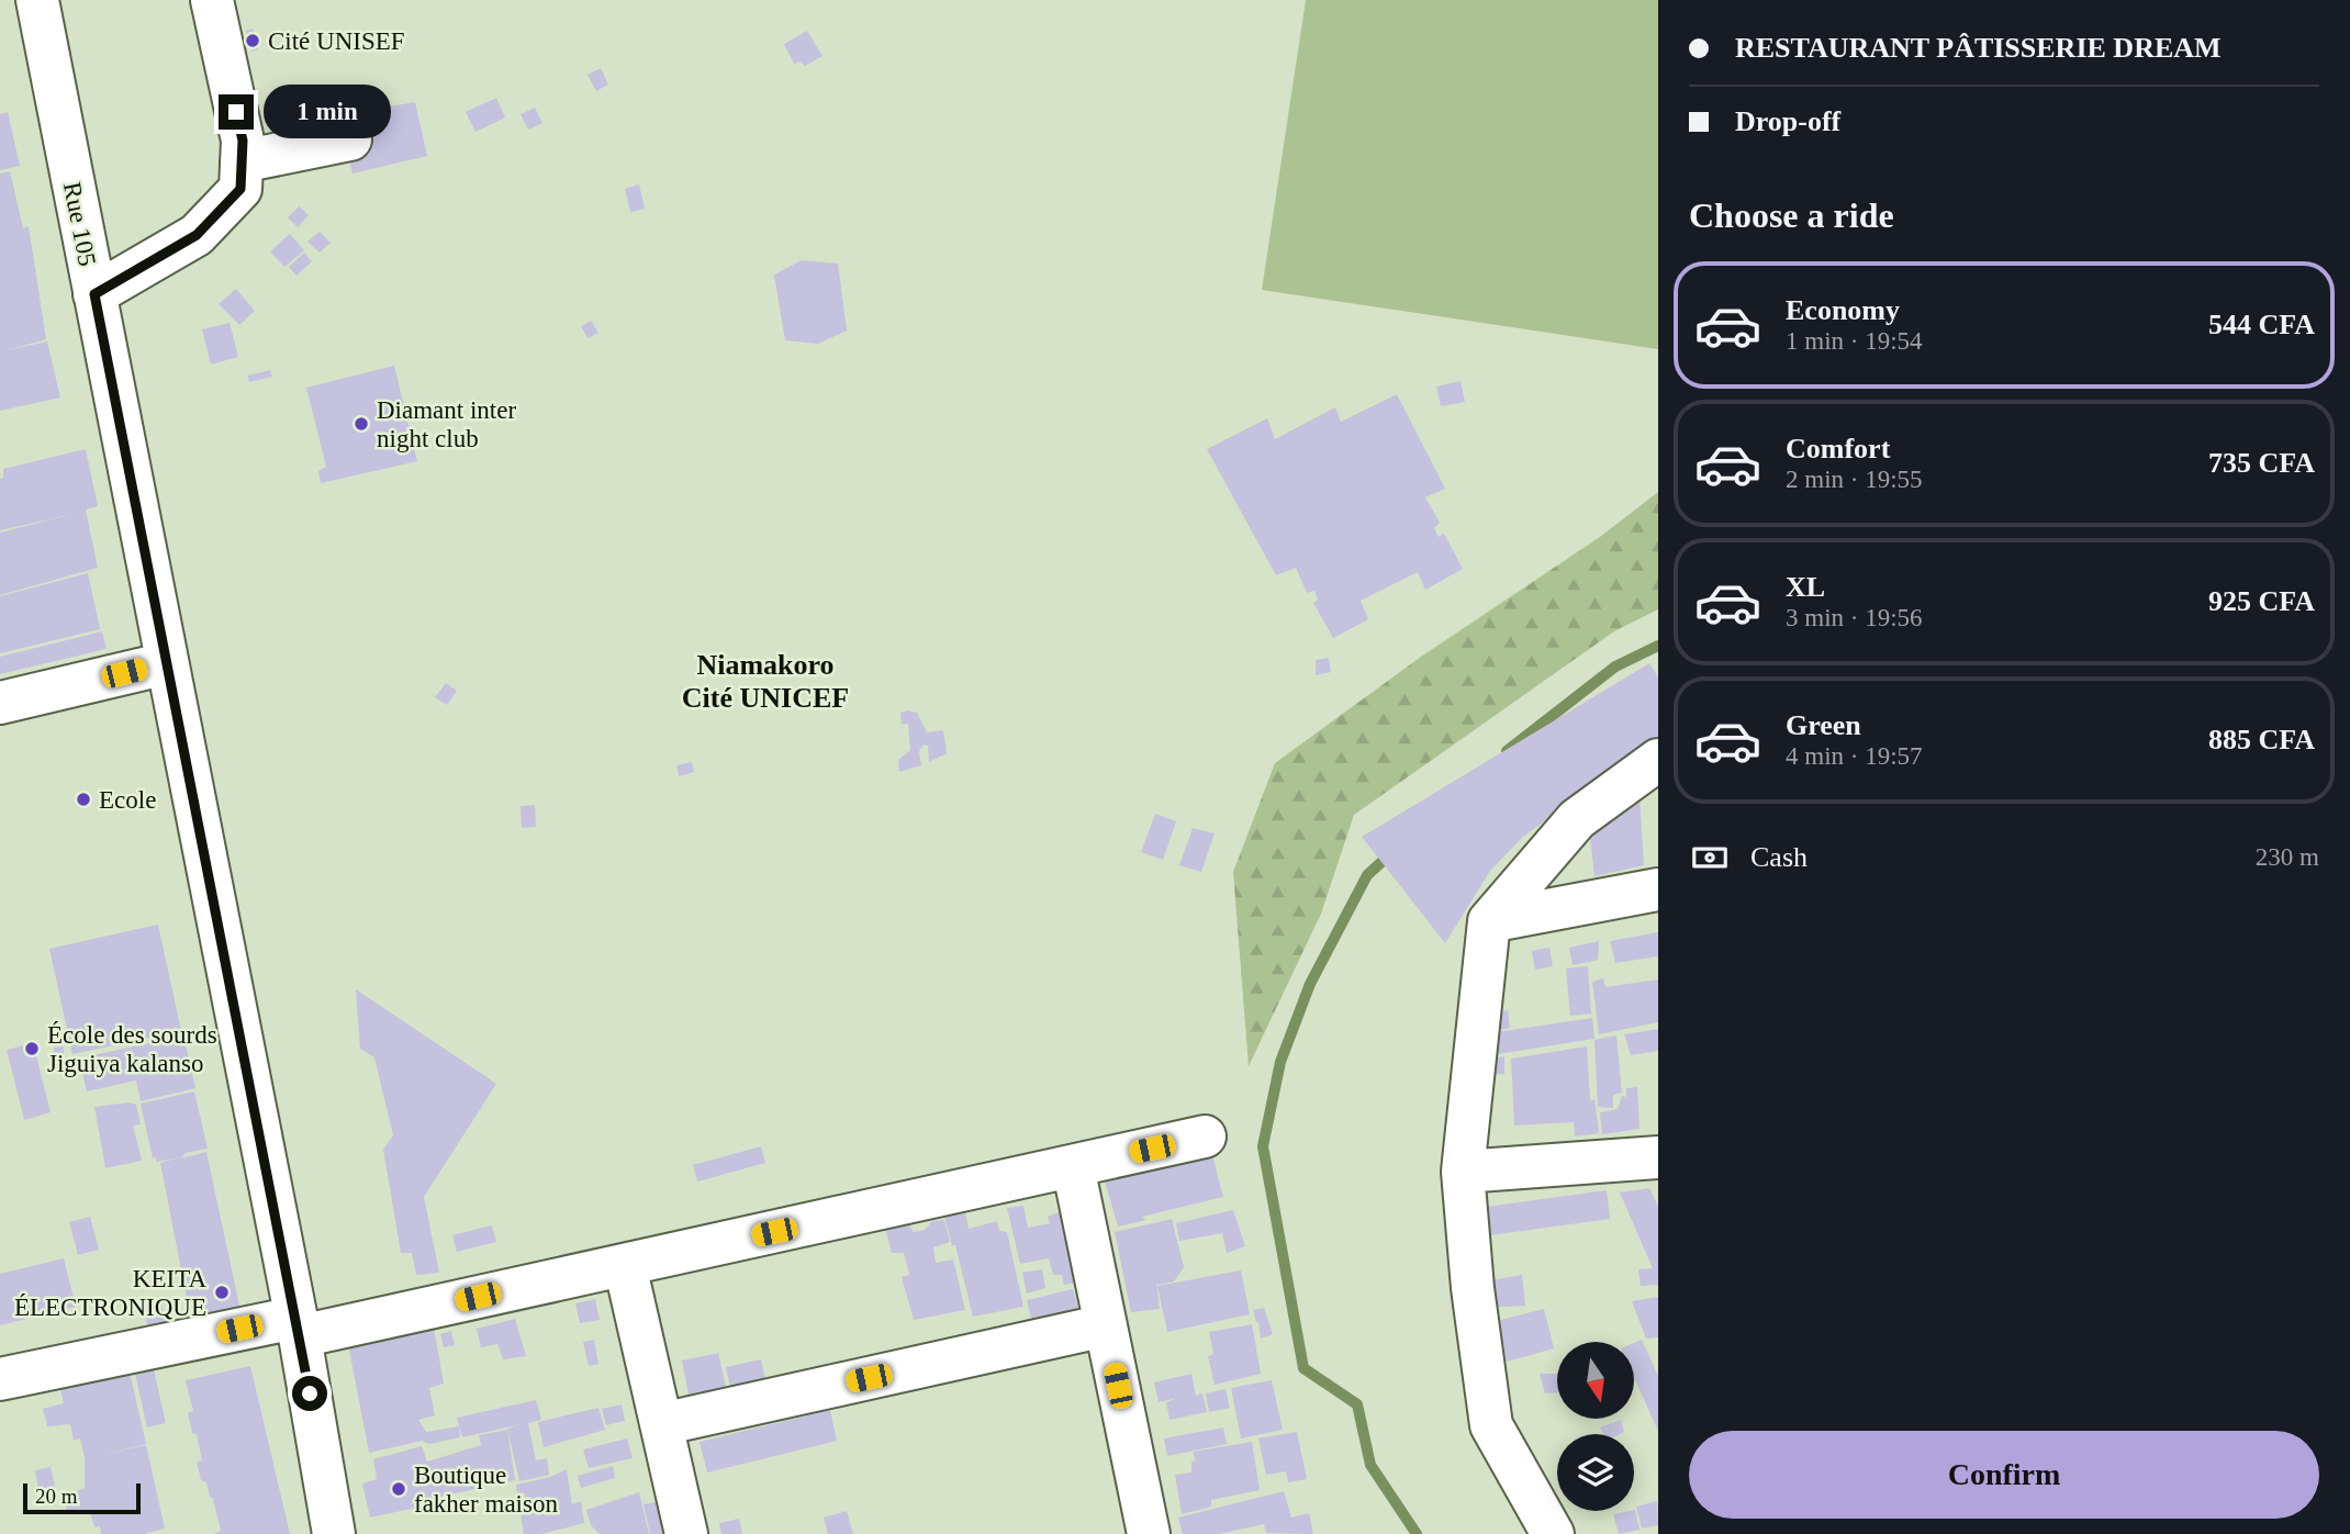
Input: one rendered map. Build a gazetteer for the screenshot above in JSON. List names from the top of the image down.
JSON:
{
  "streets": {
    "street": ["Rue 105"]
  },
  "districts": ["Niamakoro Cité UNICEF"],
  "places": [
    "Cité UNISEF",
    "Diamant inter night club",
    "Ecole",
    "École des sourds Jiguiya kalanso",
    "KEITA ÉLECTRONIQUE",
    "Boutique fakher maison"
  ],
  "scale_bar": "20 m",
  "north": "bottom",
  "page": {
    "banner": ["RESTAURANT PÂTISSERIE DREAM", "Drop-off"],
    "bubble": "1 min",
    "heading": "Choose a ride",
    "list": [
      {
        "name": "Economy",
        "note": "1 min · 19:54",
        "value": "544 CFA"
      },
      {
        "name": "Comfort",
        "note": "2 min · 19:55",
        "value": "735 CFA"
      },
      {
        "name": "XL",
        "note": "3 min · 19:56",
        "value": "925 CFA"
      },
      {
        "name": "Green",
        "note": "4 min · 19:57",
        "value": "885 CFA"
      }
    ],
    "pay": ["Cash", "230 m"],
    "buttons": "Confirm",
    "scale": "20 m"
  }
}
